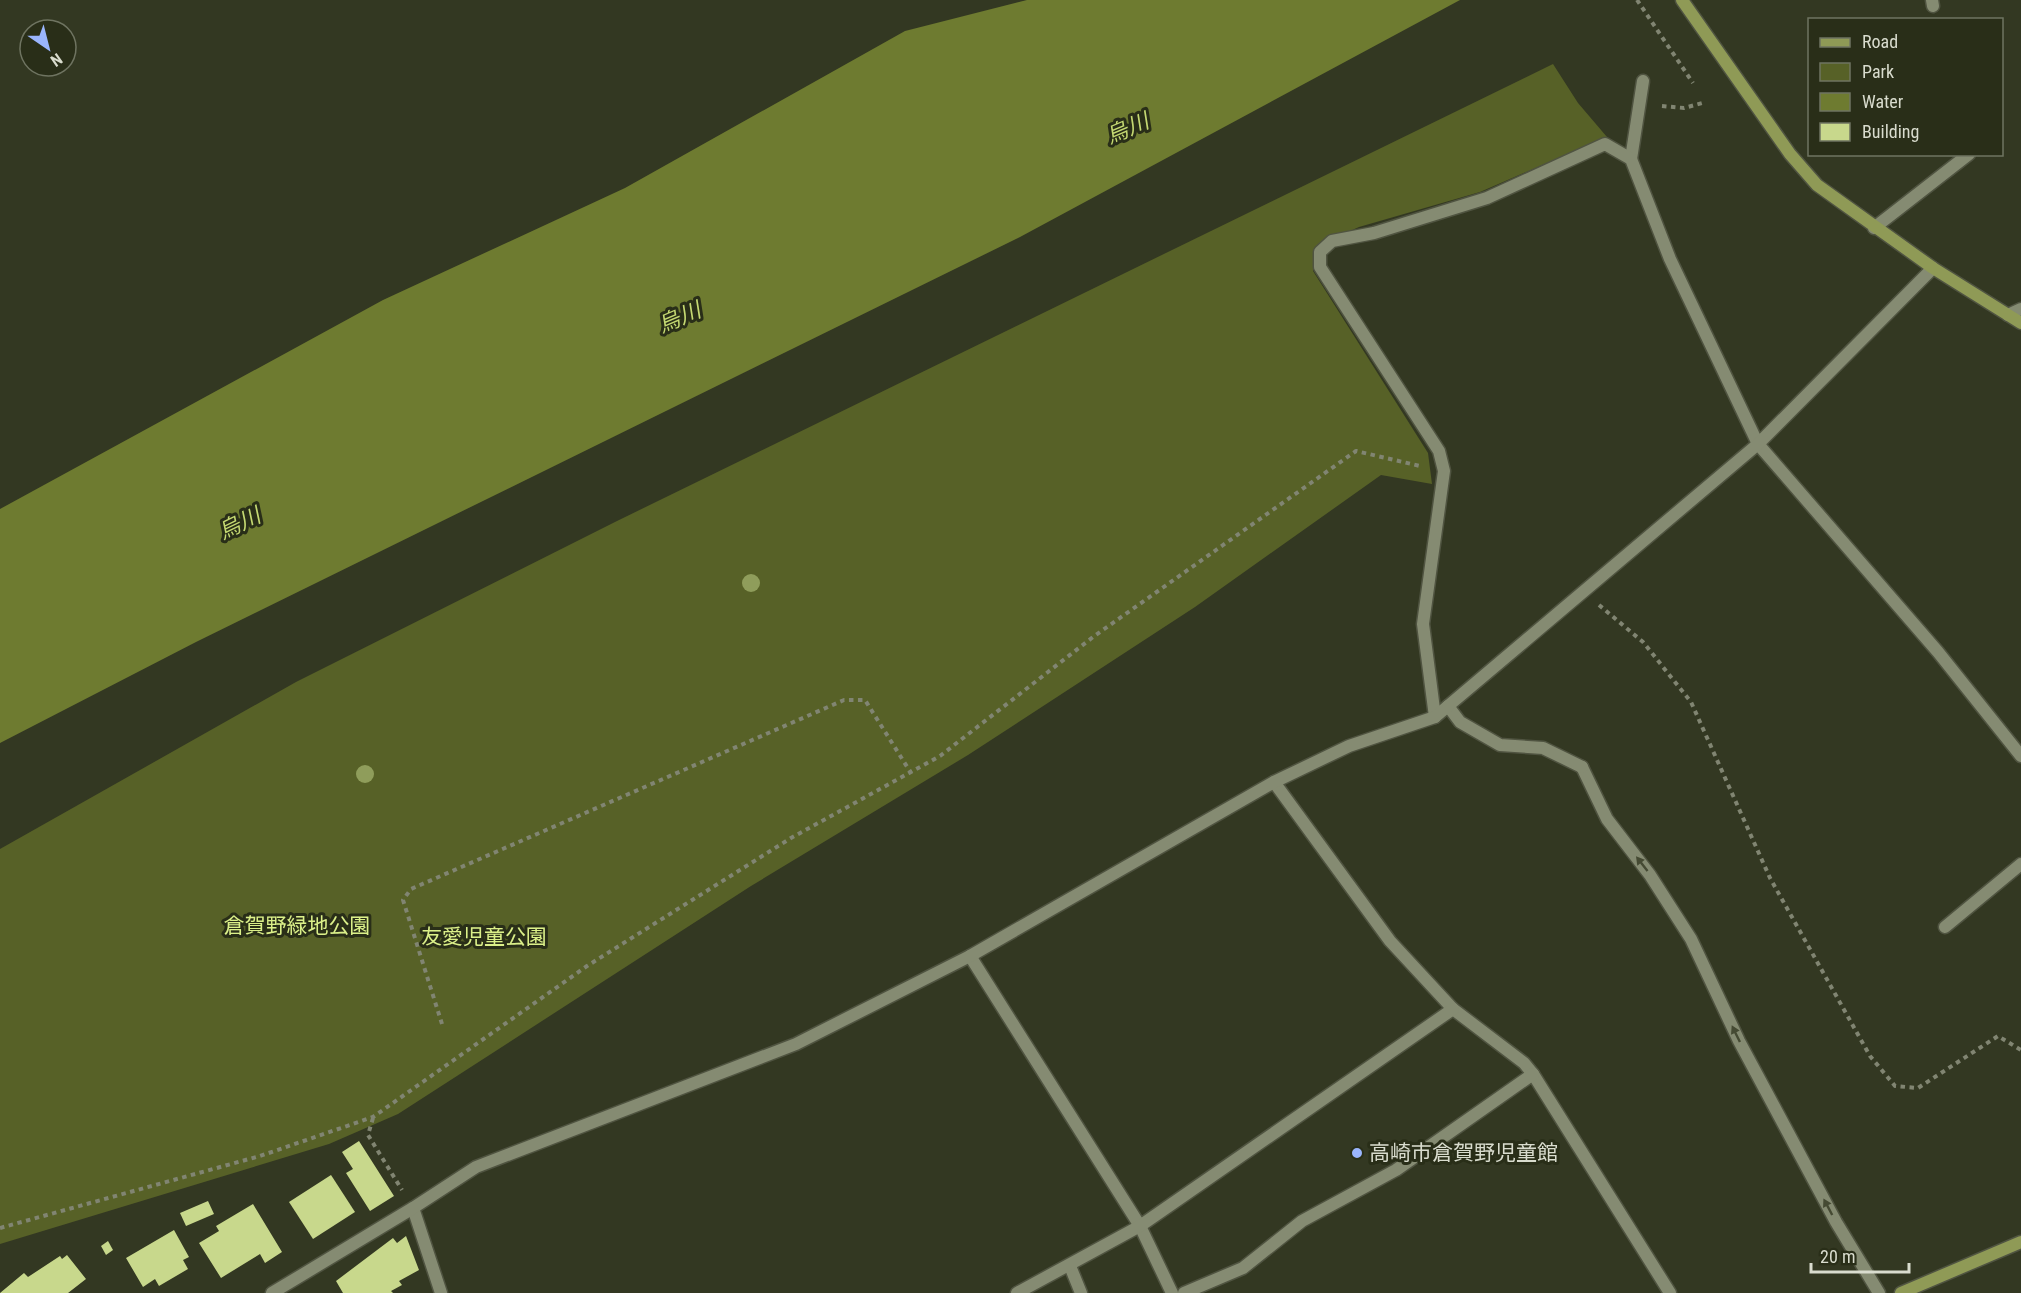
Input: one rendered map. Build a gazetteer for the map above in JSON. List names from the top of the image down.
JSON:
{
  "water": ["烏川"],
  "parks": ["倉賀野緑地公園", "友愛児童公園"],
  "places": ["高崎市倉賀野児童館"],
  "legend": [
    "Road",
    "Park",
    "Water",
    "Building"
  ],
  "scale_bar": "20 m",
  "north": "bottom right"
}
